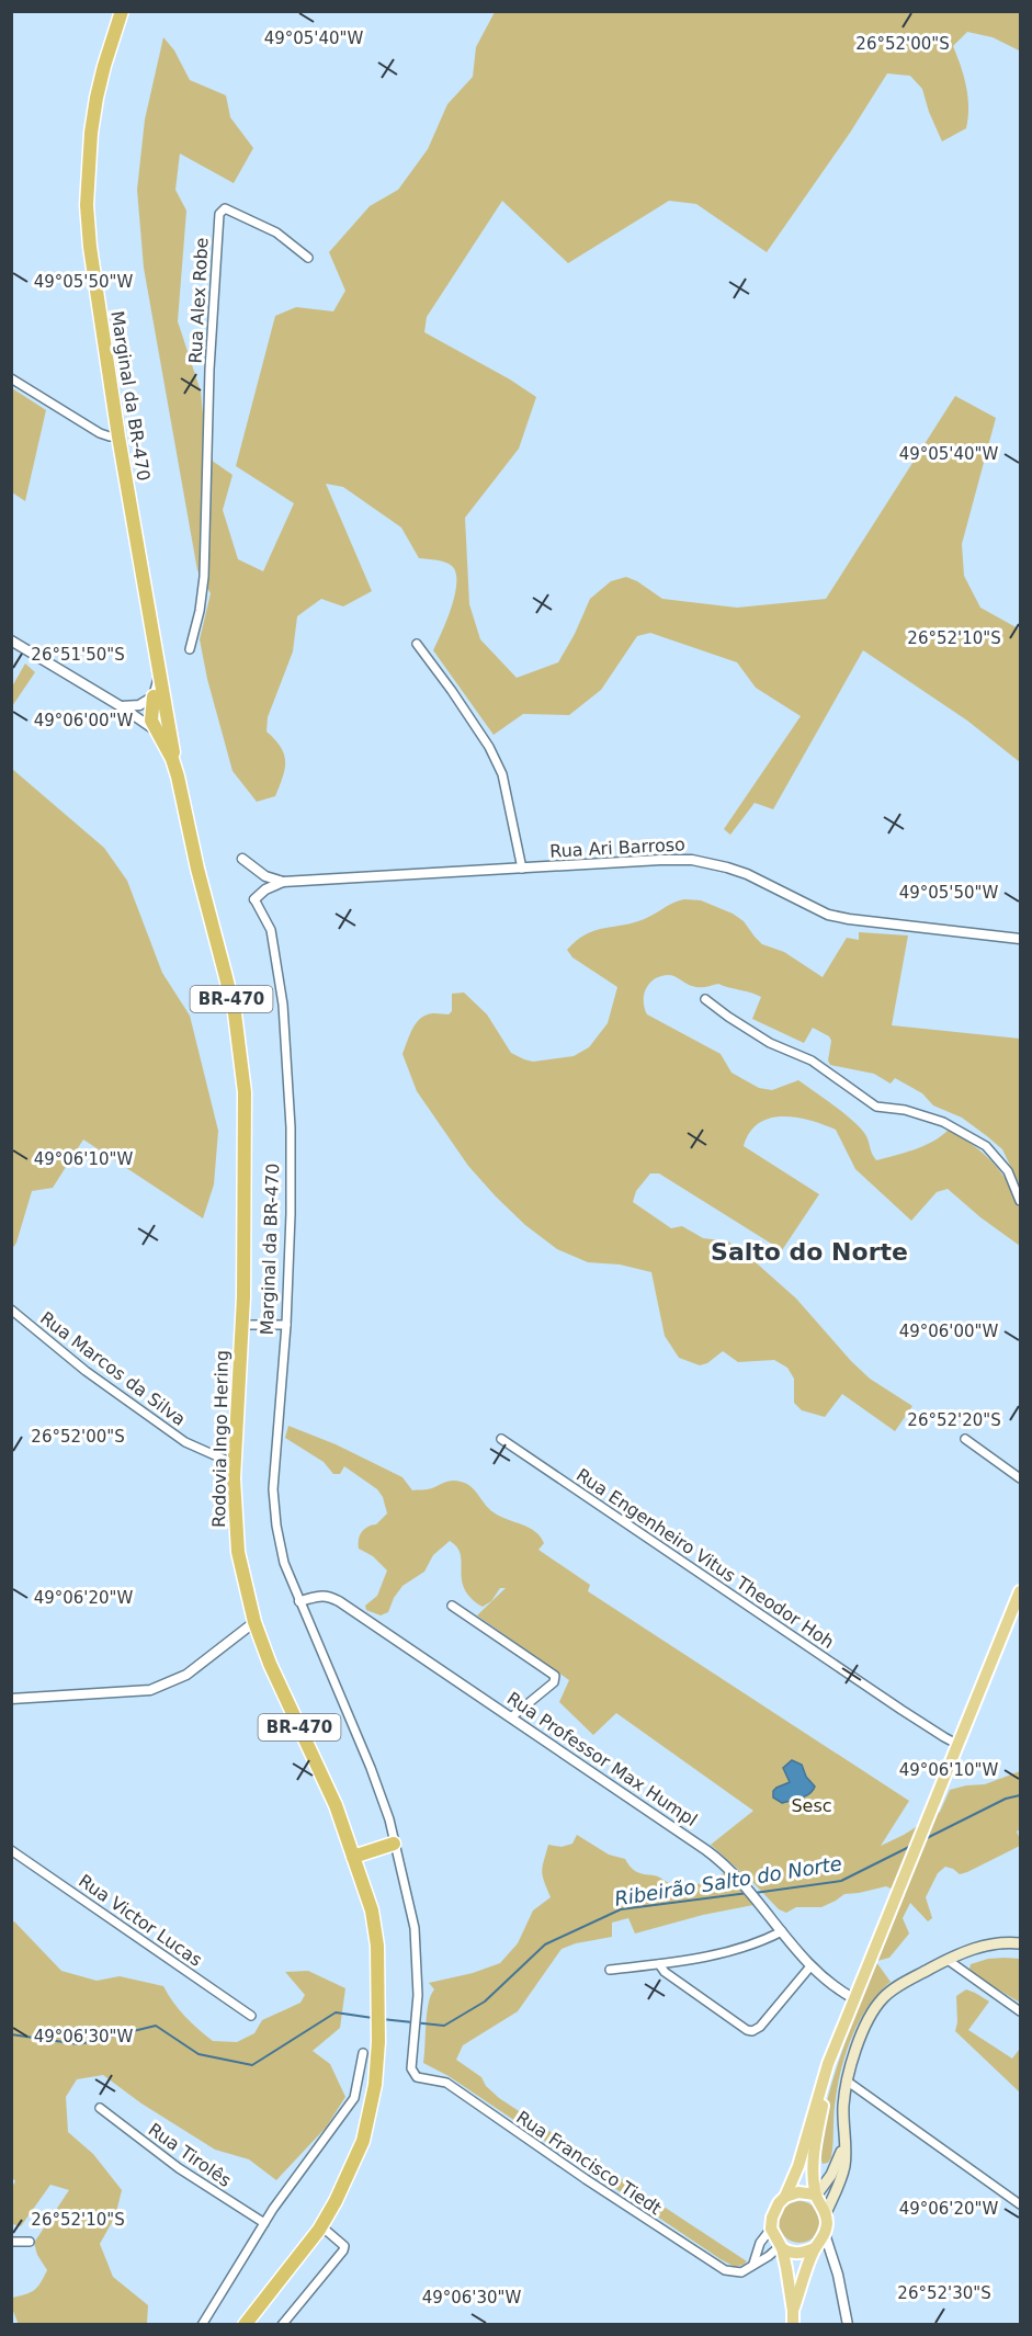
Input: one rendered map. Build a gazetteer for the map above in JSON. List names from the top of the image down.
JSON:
{
  "streets": {
    "highway": ["Marginal da BR-470", "BR-470", "Rodovia Ingo Hering"],
    "street": [
      "Rua Alex Robe",
      "Rua Ari Barroso",
      "Rua Marcos da Silva",
      "Rua Engenheiro Vitus Theodor Hoh",
      "Rua Professor Max Humpl",
      "Rua Victor Lucas",
      "Rua Tirolês",
      "Rua Francisco Tiedt"
    ]
  },
  "crossings": [
    ["Marginal da BR-470", "Rua Ari Barroso"],
    ["Marginal da BR-470", "Rodovia Ingo Hering"],
    ["Marginal da BR-470", "Rua Professor Max Humpl"],
    ["Marginal da BR-470", "Rua Francisco Tiedt"],
    ["Rua Marcos da Silva", "Rodovia Ingo Hering"]
  ],
  "districts": ["Salto do Norte"],
  "water": ["Ribeirão Salto do Norte"],
  "parks": ["Sesc"],
  "coordinates": [
    "49°05'40\"W",
    "26°52'00\"S",
    "49°05'50\"W",
    "26°52'10\"S",
    "26°51'50\"S",
    "49°06'00\"W",
    "49°06'10\"W",
    "26°52'20\"S",
    "49°06'20\"W",
    "49°06'30\"W",
    "26°52'30\"S"
  ]
}
